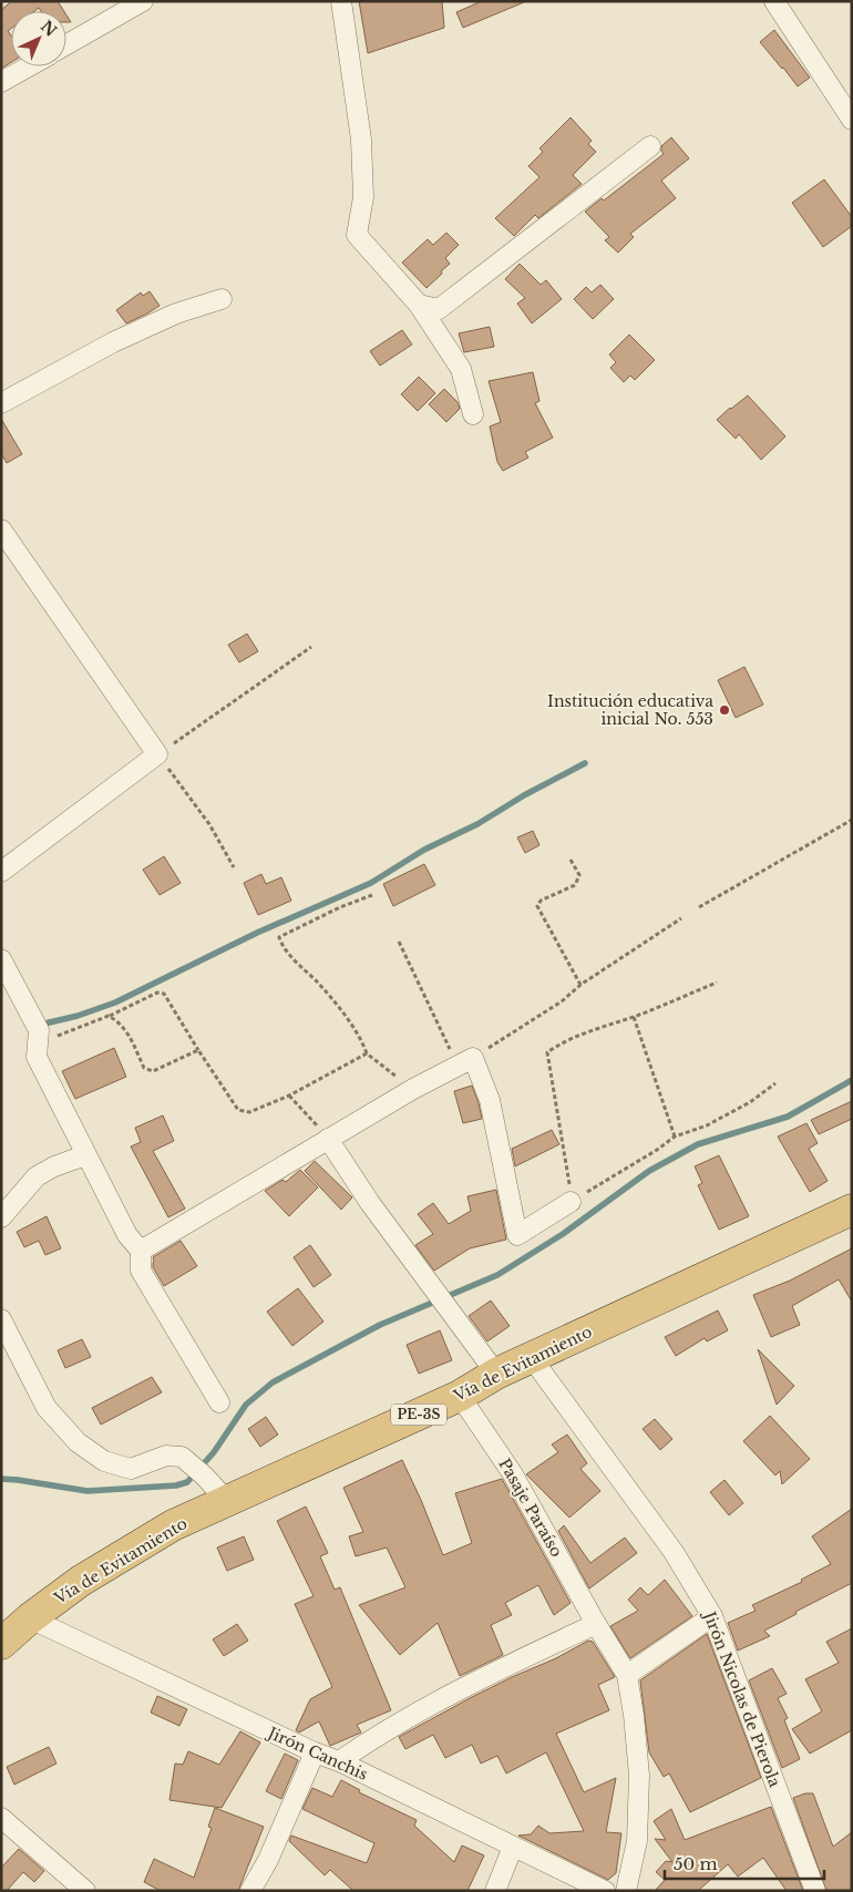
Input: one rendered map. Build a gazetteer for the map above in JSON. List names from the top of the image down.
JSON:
{
  "streets": {
    "highway": ["Vía de Evitamiento", "PE-3S"],
    "street": ["Pasaje Paraíso", "Jirón Nicolas de Pierola", "Jirón Canchis"]
  },
  "crossings": [
    ["Vía de Evitamiento", "Pasaje Paraíso"],
    ["Vía de Evitamiento", "Jirón Nicolas de Pierola"],
    ["Vía de Evitamiento", "Jirón Canchis"]
  ],
  "places": ["Institución educativa inicial No. 553"],
  "scale_bar": "50 m",
  "north": "top right"
}
